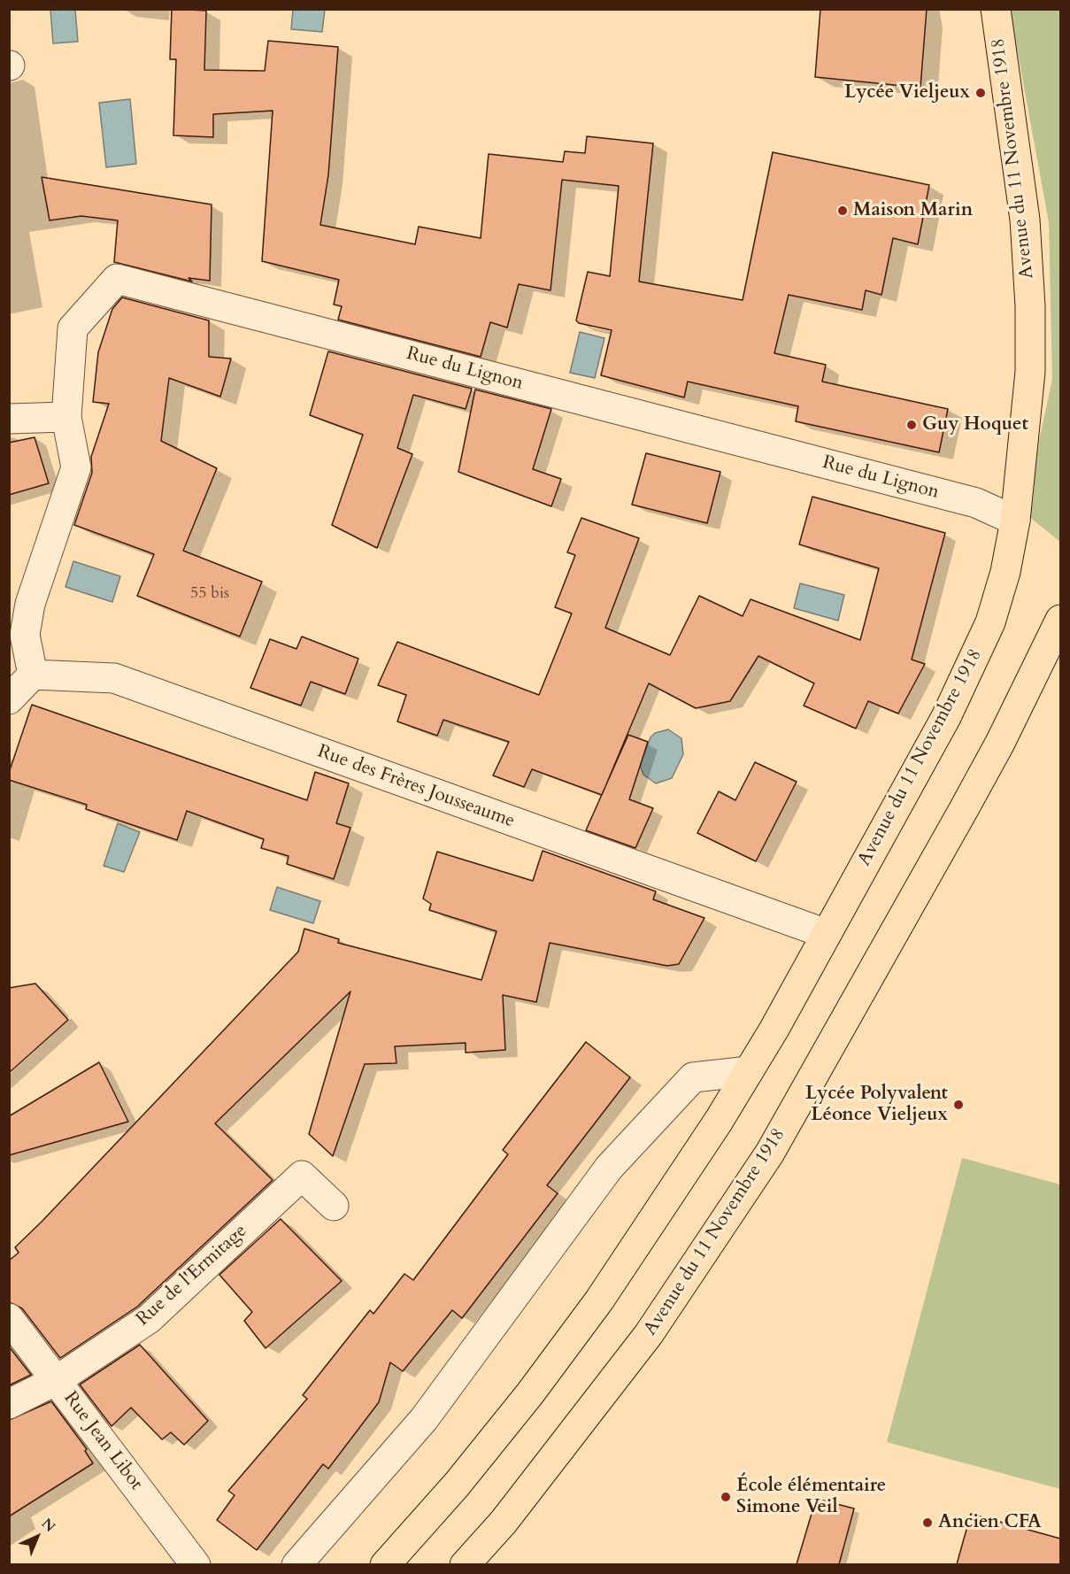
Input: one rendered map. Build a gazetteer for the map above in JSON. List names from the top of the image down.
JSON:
{
  "streets": {
    "main road": ["Avenue du 11 Novembre 1918"],
    "street": [
      "Rue du Lignon",
      "Rue des Frères Jousseaume",
      "Rue de l'Ermitage",
      "Rue Jean Libot"
    ]
  },
  "crossings": [
    ["Avenue du 11 Novembre 1918", "Rue du Lignon"],
    ["Avenue du 11 Novembre 1918", "Rue des Frères Jousseaume"],
    ["Rue de l'Ermitage", "Rue Jean Libot"]
  ],
  "places": [
    "Lycée Vieljeux",
    "Maison Marin",
    "Guy Hoquet",
    "Lycée Polyvalent Léonce Vieljeux",
    "École élémentaire Simone Veil",
    "Ancien CFA"
  ],
  "house_numbers": ["55 bis"],
  "north": "top right"
}
